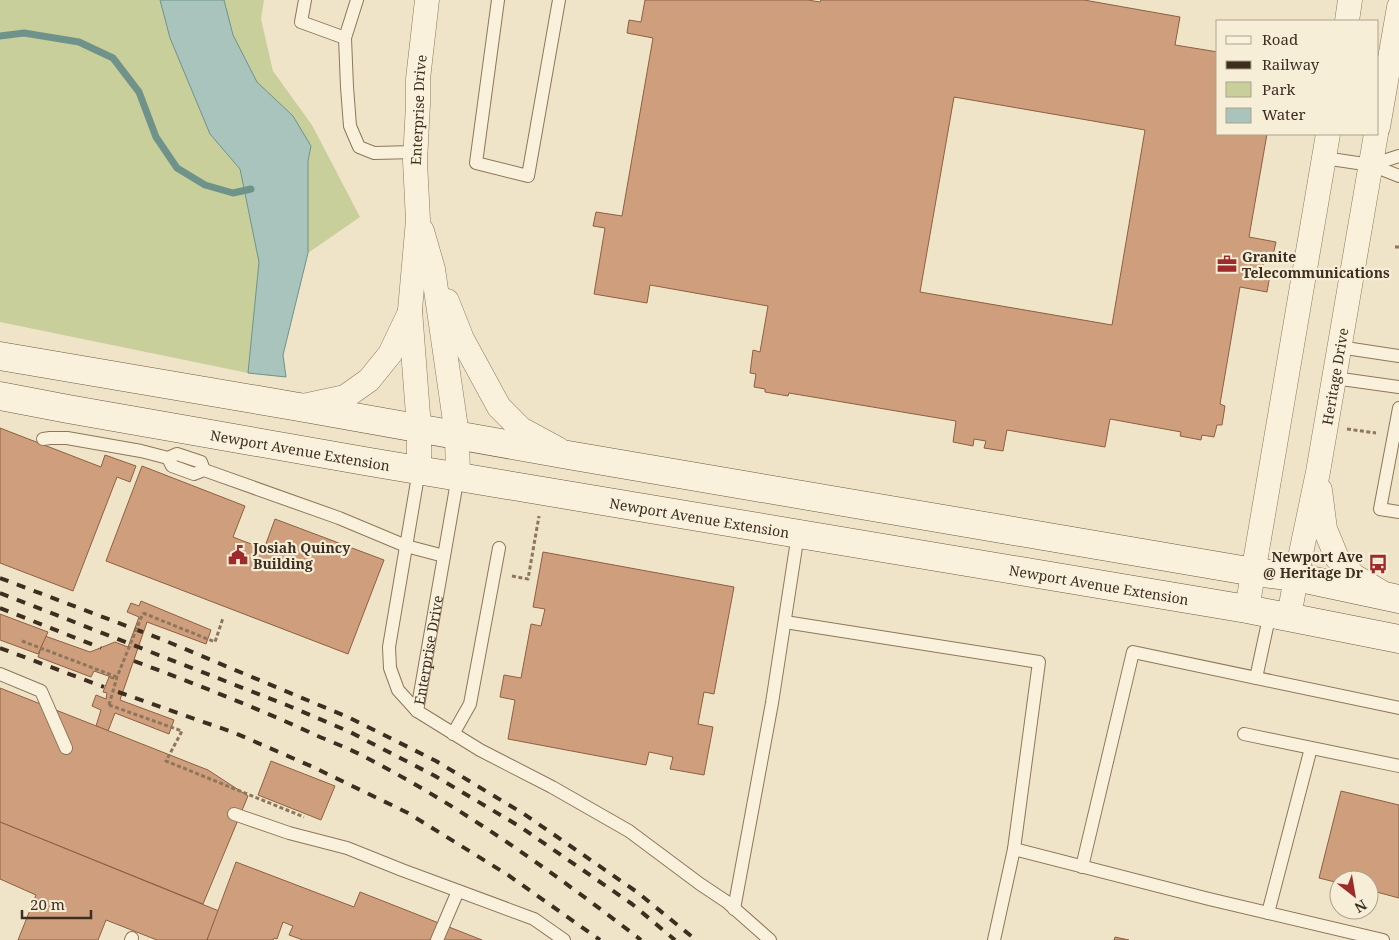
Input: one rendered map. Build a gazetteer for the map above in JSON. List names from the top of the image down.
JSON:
{
  "streets": {
    "main road": ["Newport Avenue Extension"],
    "street": ["Enterprise Drive", "Heritage Drive"]
  },
  "crossings": [
    ["Enterprise Drive", "Newport Avenue Extension"],
    ["Heritage Drive", "Newport Avenue Extension"]
  ],
  "places": {
    "office": ["Granite Telecommunications"],
    "public building": ["Josiah Quincy Building"],
    "bus stop": ["Newport Ave @ Heritage Dr"]
  },
  "legend": [
    "Road",
    "Railway",
    "Park",
    "Water"
  ],
  "scale_bar": "20 m",
  "north": "bottom right"
}
